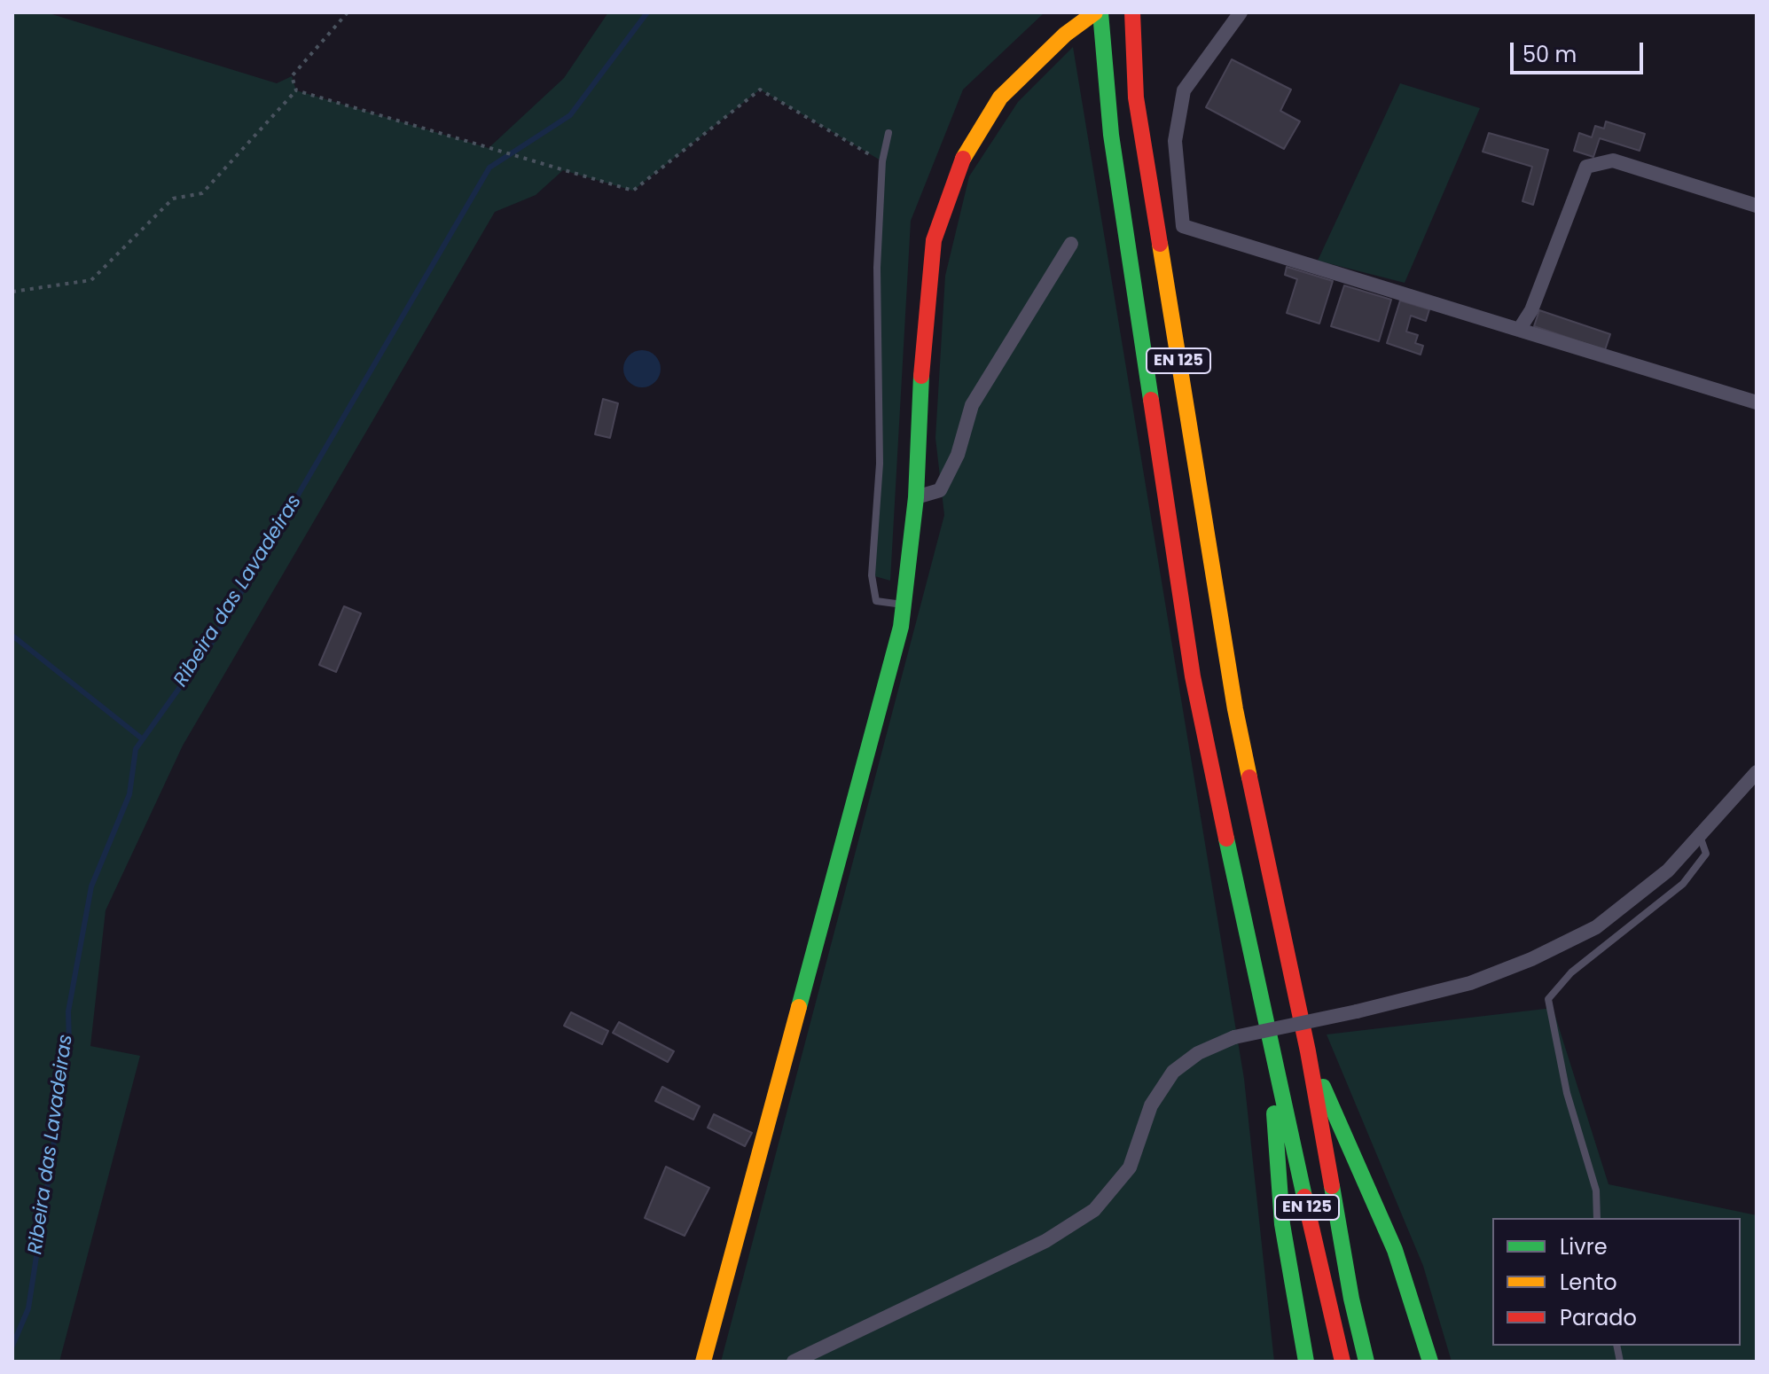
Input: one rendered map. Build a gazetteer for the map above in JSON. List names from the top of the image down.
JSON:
{
  "streets": {
    "main road": ["EN 125"]
  },
  "water": ["Ribeira das Lavadeiras"],
  "legend": ["Livre", "Lento", "Parado"],
  "scale_bar": "50 m"
}
